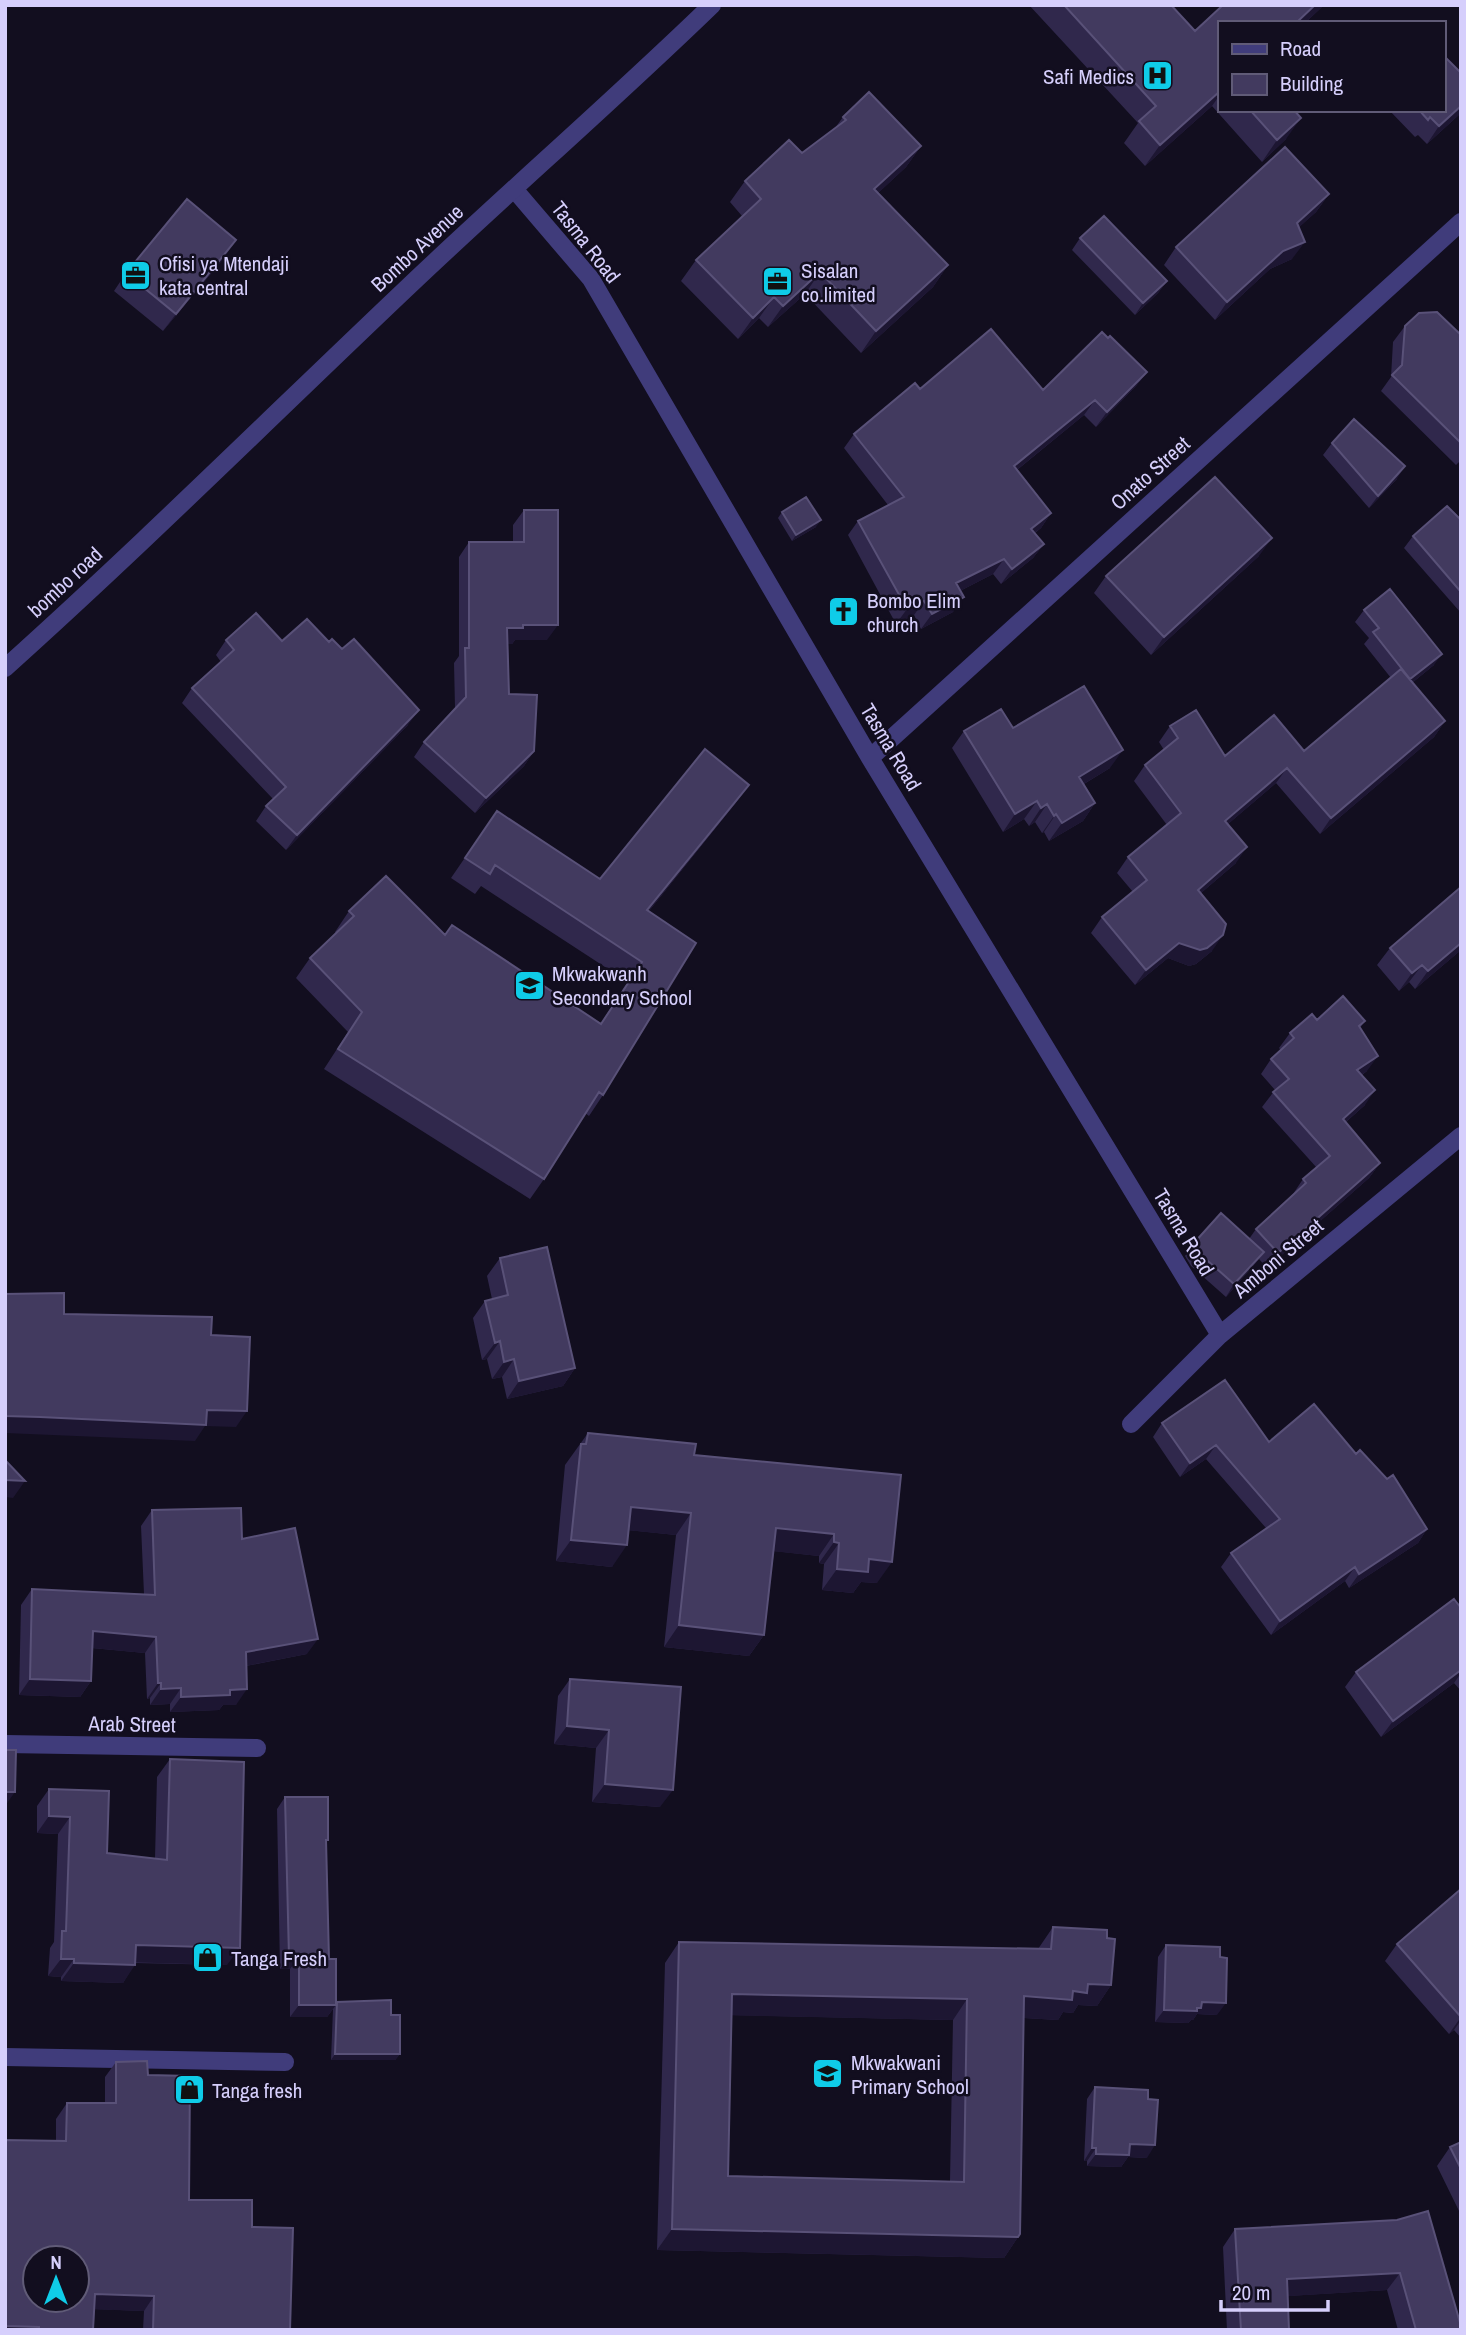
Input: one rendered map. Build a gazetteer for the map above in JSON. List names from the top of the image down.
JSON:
{
  "streets": {
    "street": [
      "Tasma Road",
      "Bombo Avenue",
      "Onato Street",
      "bombo road",
      "Amboni Street",
      "Arab Street"
    ]
  },
  "crossings": [
    ["Tasma Road", "Bombo Avenue"],
    ["Tasma Road", "Onato Street"],
    ["Tasma Road", "Amboni Street"],
    ["Bombo Avenue", "bombo road"]
  ],
  "places": {
    "hospital": ["Safi Medics"],
    "office": ["Ofisi ya Mtendaji kata central", "Sisalan co.limited"],
    "church": ["Bombo Elim church"],
    "school or university": ["Mkwakwanh Secondary School", "Mkwakwani Primary School"],
    "shop": ["Tanga Fresh", "Tanga fresh"]
  },
  "legend": ["Road", "Building"],
  "scale_bar": "20 m",
  "north": "top"
}
